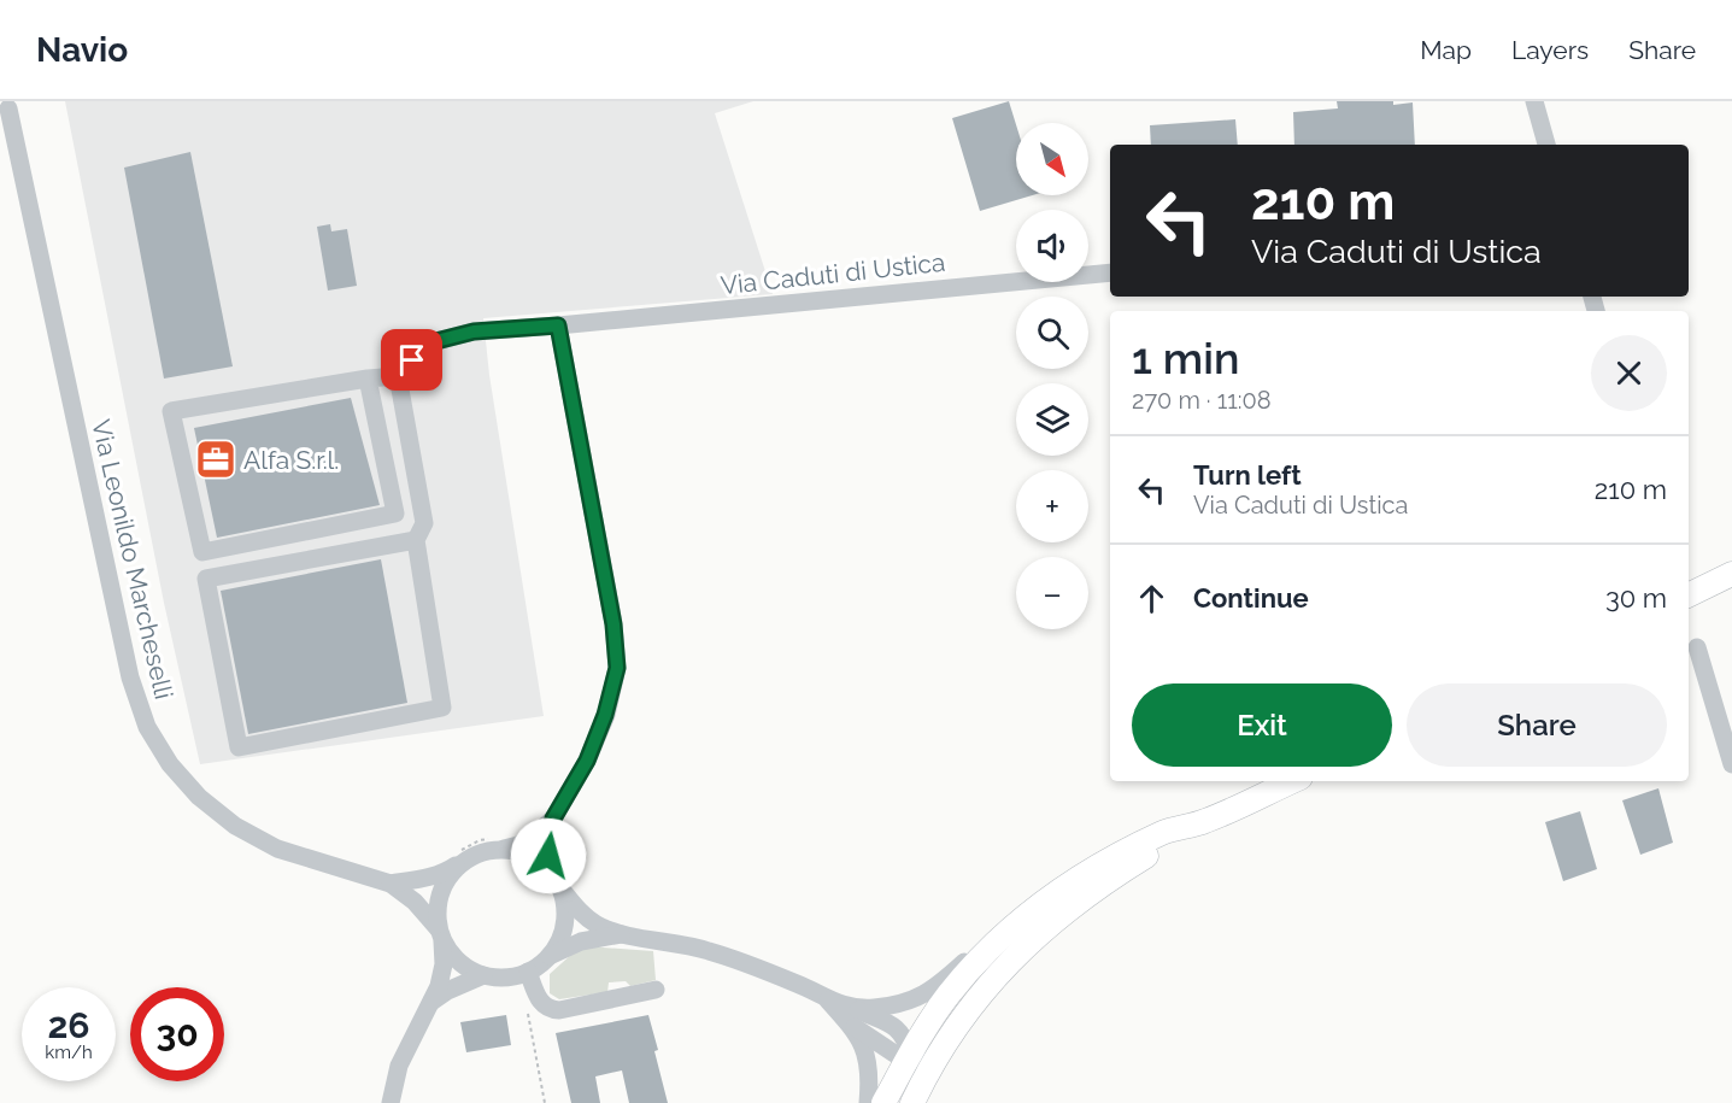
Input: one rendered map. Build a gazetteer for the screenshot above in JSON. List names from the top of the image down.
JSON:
{
  "streets": {
    "street": ["Via Caduti di Ustica", "Via Leonildo Marcheselli"]
  },
  "places": {
    "office": ["Alfa S.r.l."]
  },
  "north": "bottom right",
  "page": {
    "header": "Navio",
    "nav": ["Map", "Layers", "Share"],
    "map_buttons": ["+", "−"],
    "turn": ["210 m", "Via Caduti di Ustica"],
    "heading": ["1 min", "270 m · 11:08"],
    "list": [
      {
        "name": "Turn left",
        "note": "Via Caduti di Ustica",
        "value": "210 m"
      },
      {
        "name": "Continue",
        "value": "30 m"
      }
    ],
    "buttons": ["Exit", "Share"],
    "speed": "26 km/h",
    "limit": "30"
  }
}
